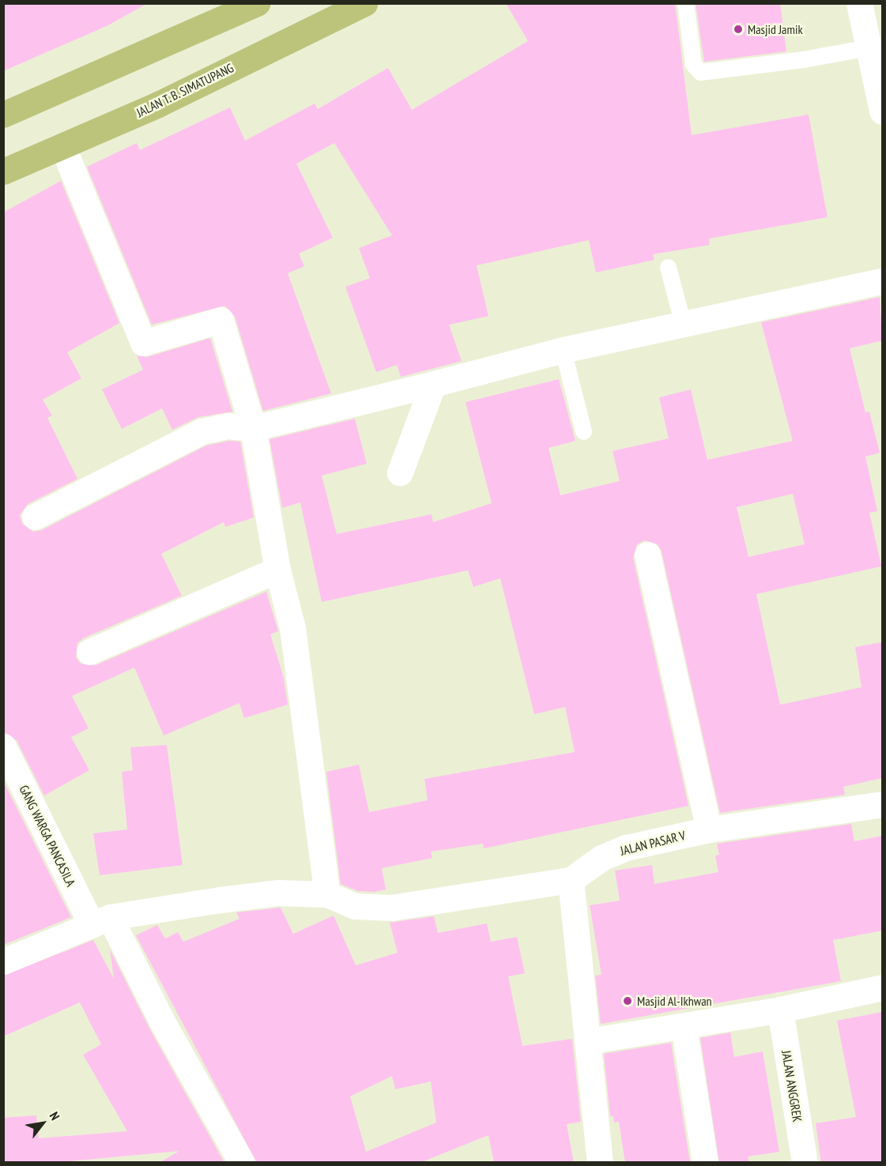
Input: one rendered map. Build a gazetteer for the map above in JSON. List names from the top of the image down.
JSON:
{
  "streets": {
    "main road": ["JALAN T. B. SIMATUPANG"],
    "street": ["GANG WARGA PANCASILA", "JALAN PASAR V", "JALAN ANGGREK"]
  },
  "places": ["Masjid Jamik", "Masjid Al-Ikhwan"],
  "north": "top right"
}
